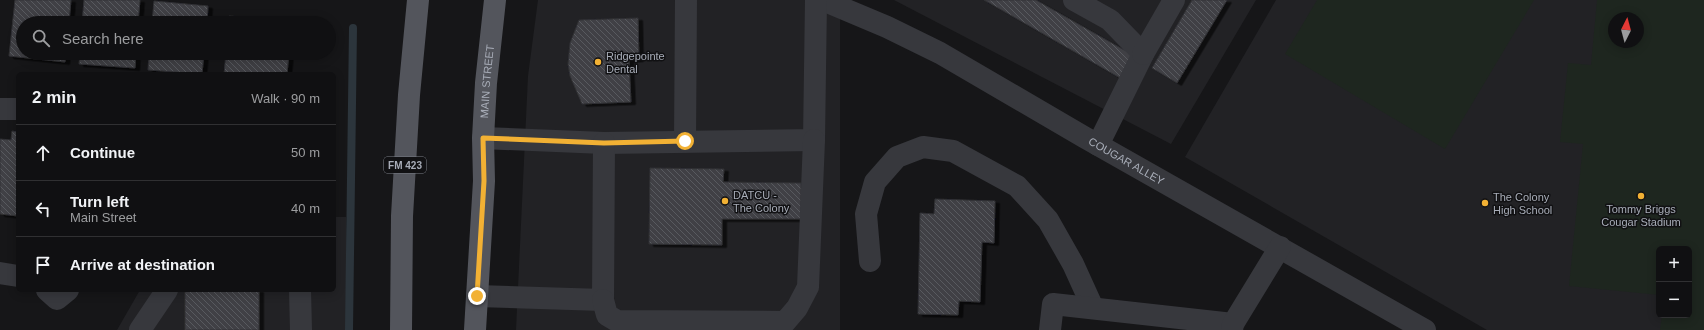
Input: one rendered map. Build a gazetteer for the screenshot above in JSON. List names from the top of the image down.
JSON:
{
  "streets": {
    "main road": ["MAIN STREET", "FM 423"],
    "street": ["COUGAR ALLEY"]
  },
  "places": [
    "Ridgepointe Dental",
    "Tommy Briggs Cougar Stadium",
    "DATCU - The Colony",
    "The Colony High School"
  ],
  "north": "top",
  "page": {
    "search": "Search here",
    "heading": ["2 min", "Walk · 90 m"],
    "list": [
      ["Continue", "50 m"],
      ["Turn left", "Main Street", "40 m"],
      "Arrive at destination"
    ],
    "map_buttons": ["+", "−"]
  }
}
